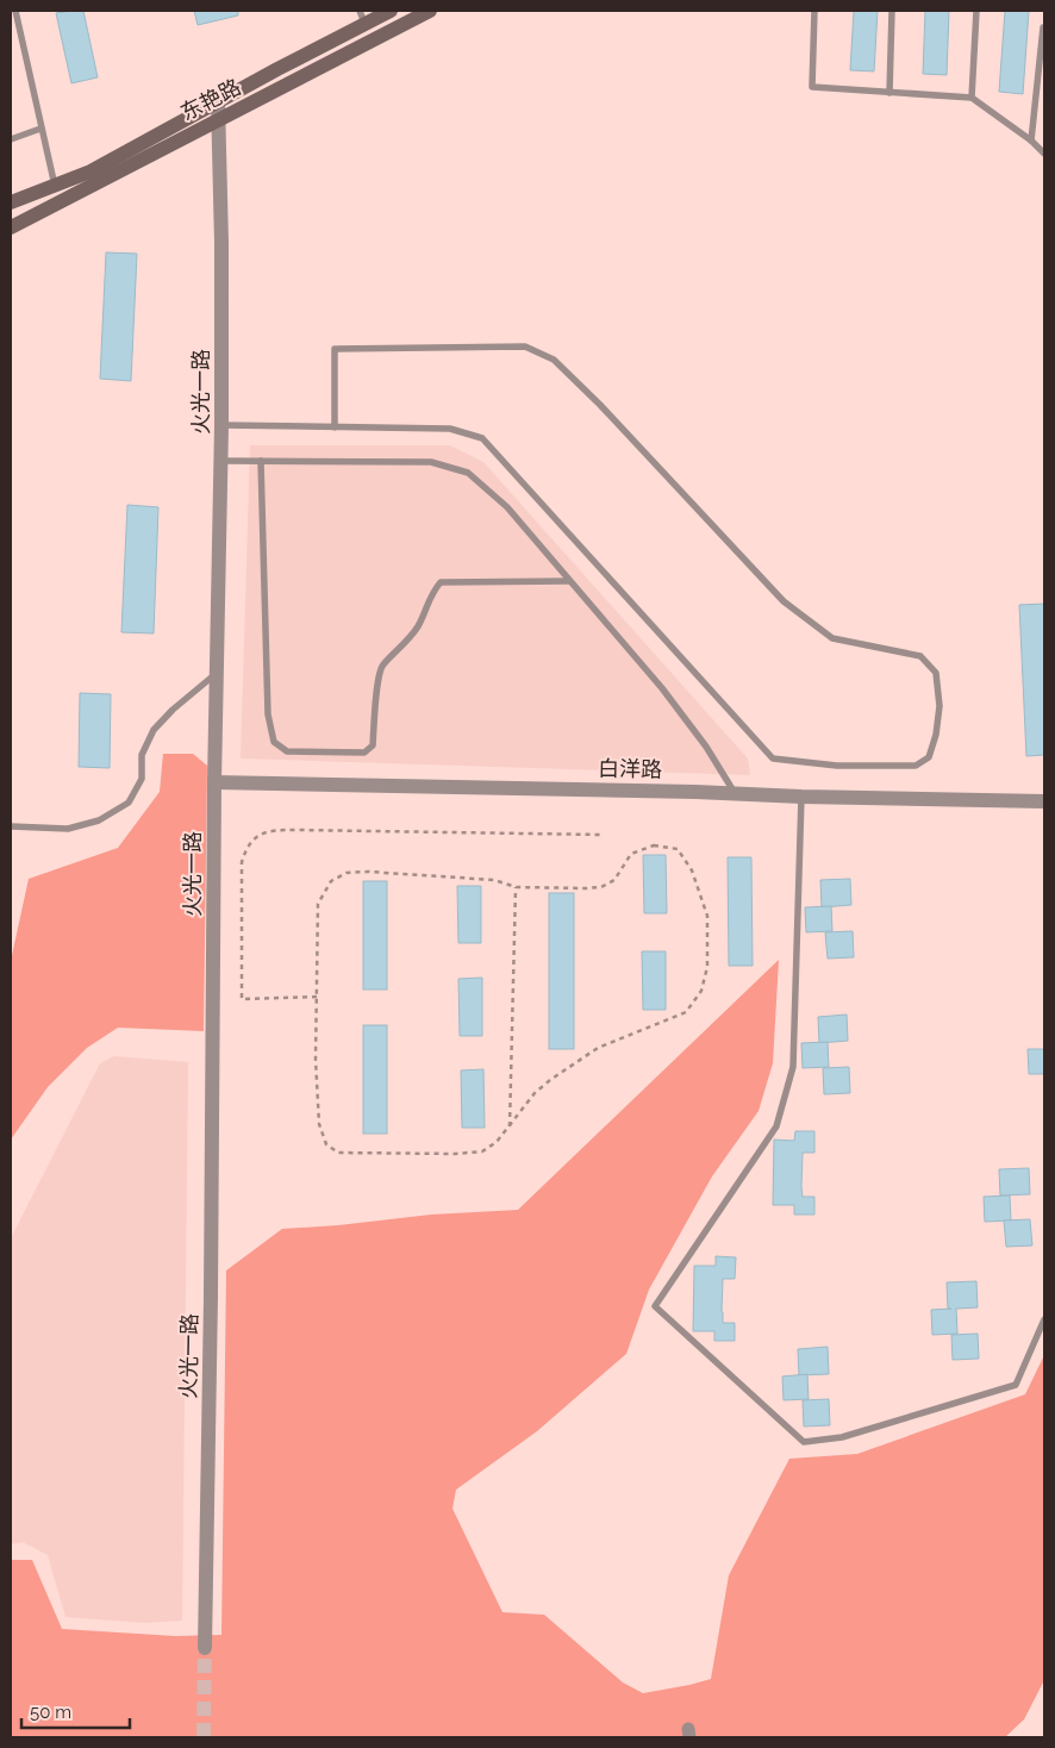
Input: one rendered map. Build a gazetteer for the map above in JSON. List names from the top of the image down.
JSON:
{
  "streets": {
    "main road": ["东艳路"],
    "street": ["火光一路", "白洋路"]
  },
  "crossings": [
    ["东艳路", "火光一路"],
    ["火光一路", "白洋路"]
  ],
  "scale_bar": "50 m"
}
